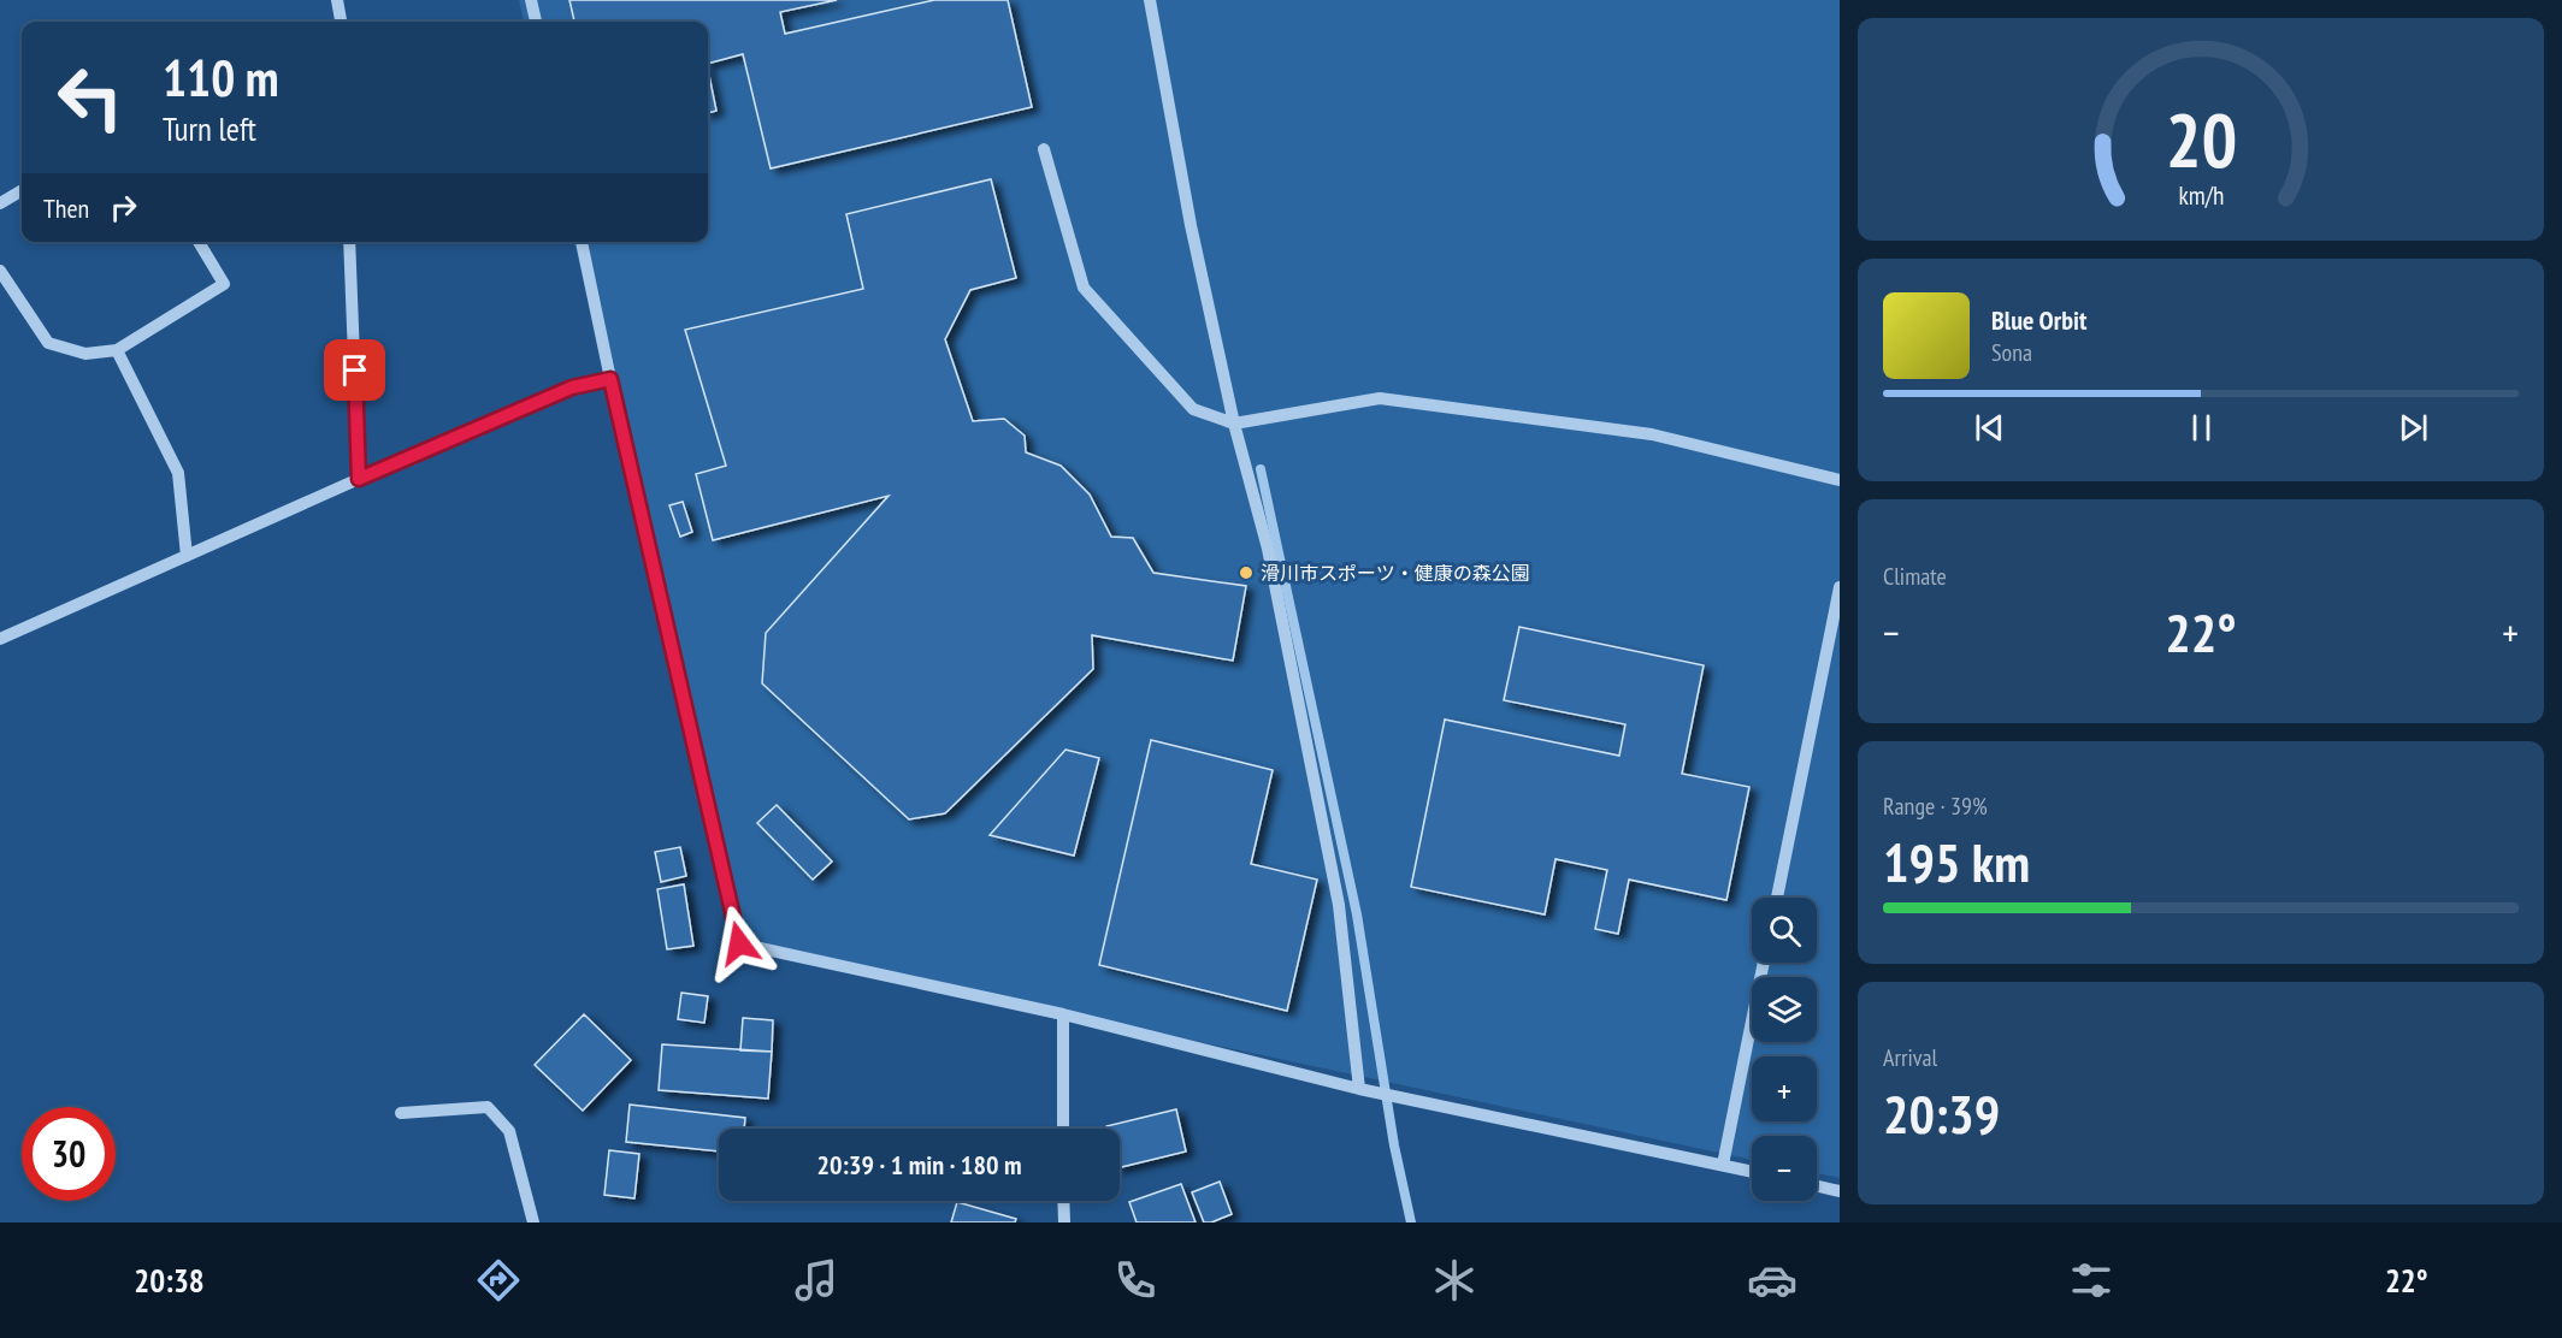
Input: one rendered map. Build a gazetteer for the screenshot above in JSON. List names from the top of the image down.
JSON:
{
  "places": ["滑川市スポーツ・健康の森公園"],
  "page": {
    "turn": ["110 m", "Turn left"],
    "then": "Then",
    "song": ["Blue Orbit", "Sona"],
    "tile": [
      "Climate",
      ["Range · 39%", "195 km"],
      ["Arrival", "20:39"]
    ],
    "heat": ["−", "22°", "+"],
    "map_buttons": ["+", "−"],
    "limit": "30",
    "trip": "20:39 · 1 min · 180 m",
    "tabs": ["20:38", "22°"],
    "gauge": ["20", "km/h"]
  }
}
